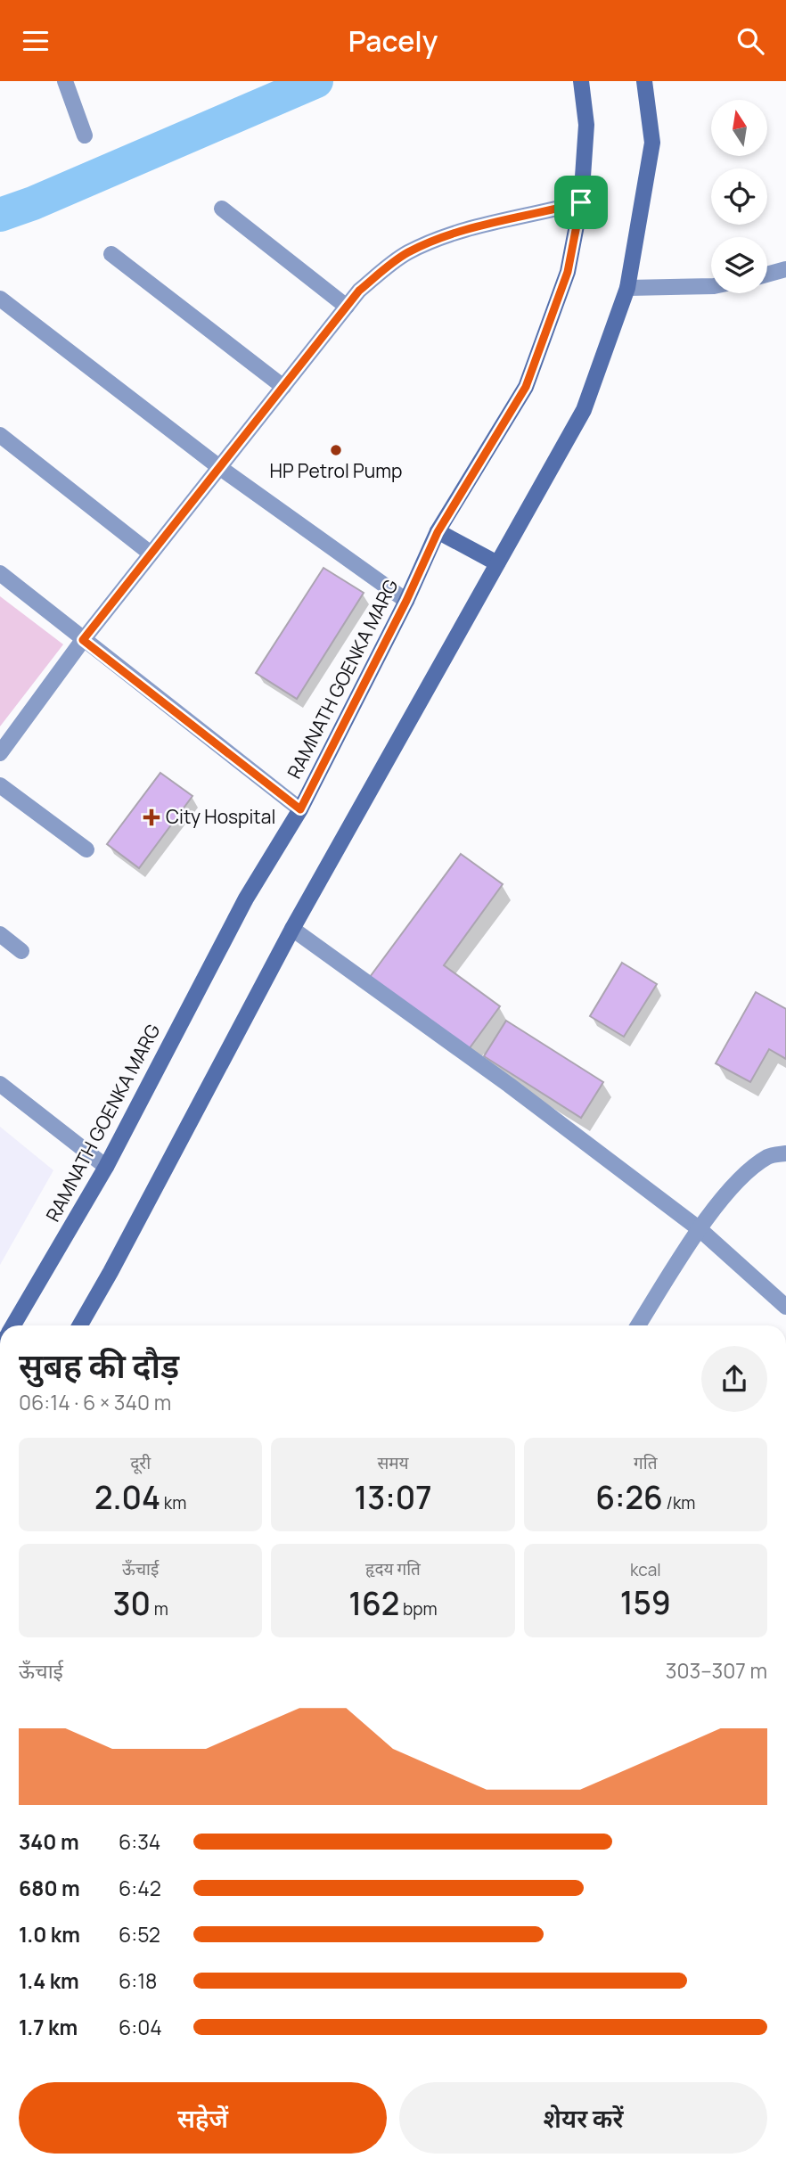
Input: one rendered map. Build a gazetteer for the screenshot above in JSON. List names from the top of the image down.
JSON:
{
  "streets": {
    "street": ["RAMNATH GOENKA MARG"]
  },
  "places": {
    "other": ["HP Petrol Pump"],
    "health": ["City Hospital"]
  },
  "north": "top",
  "page": {
    "header": "Pacely",
    "heading": ["सुबह की दौड़", "06:14 · 6 × 340 m"],
    "stats": [
      ["दूरी", "2.04 km"],
      ["समय", "13:07"],
      ["गति", "6:26 /km"],
      ["ऊँचाई", "30 m"],
      ["हृदय गति", "162 bpm"],
      ["kcal", "159"]
    ],
    "chart": ["ऊँचाई", "303–307 m"],
    "list": [
      {
        "name": "340 m",
        "note": "6:34"
      },
      {
        "name": "680 m",
        "note": "6:42"
      },
      {
        "name": "1.0 km",
        "note": "6:52"
      },
      {
        "name": "1.4 km",
        "note": "6:18"
      },
      {
        "name": "1.7 km",
        "note": "6:04"
      }
    ],
    "buttons": ["सहेजें", "शेयर करें"]
  }
}
